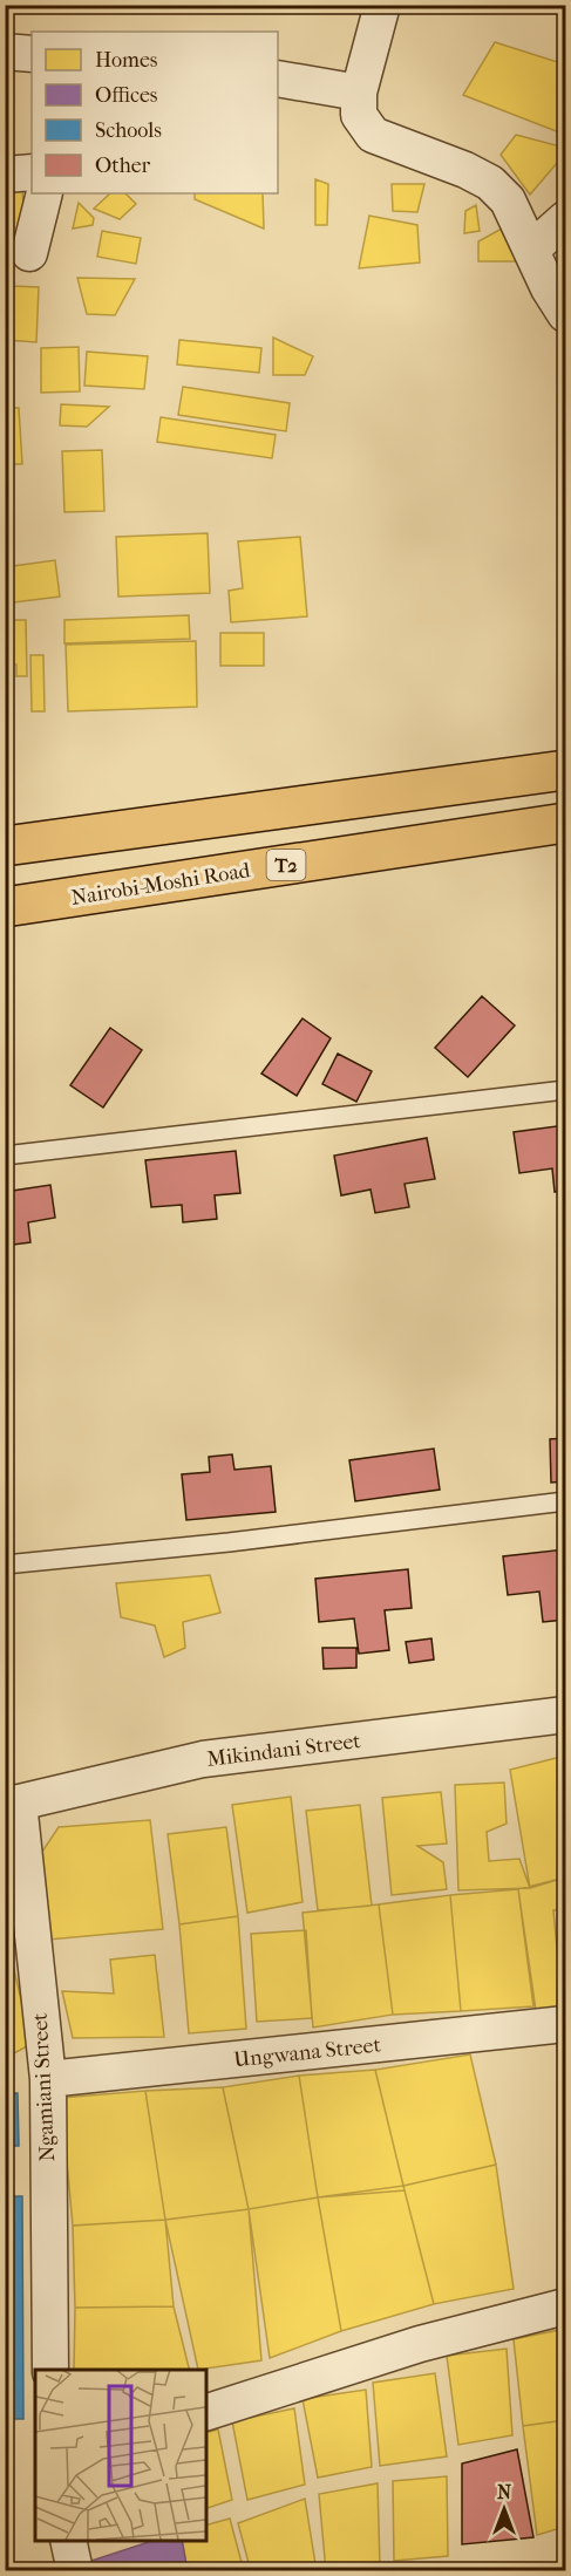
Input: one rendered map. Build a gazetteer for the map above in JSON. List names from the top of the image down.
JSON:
{
  "streets": {
    "highway": ["T2", "Nairobi-Moshi Road"],
    "street": ["Mikindani Street", "Ungwana Street", "Ngamiani Street"]
  },
  "crossings": [
    ["Mikindani Street", "Ngamiani Street"],
    ["Ungwana Street", "Ngamiani Street"]
  ],
  "legend": [
    "Homes",
    "Offices",
    "Schools",
    "Other"
  ],
  "north": "top"
}
